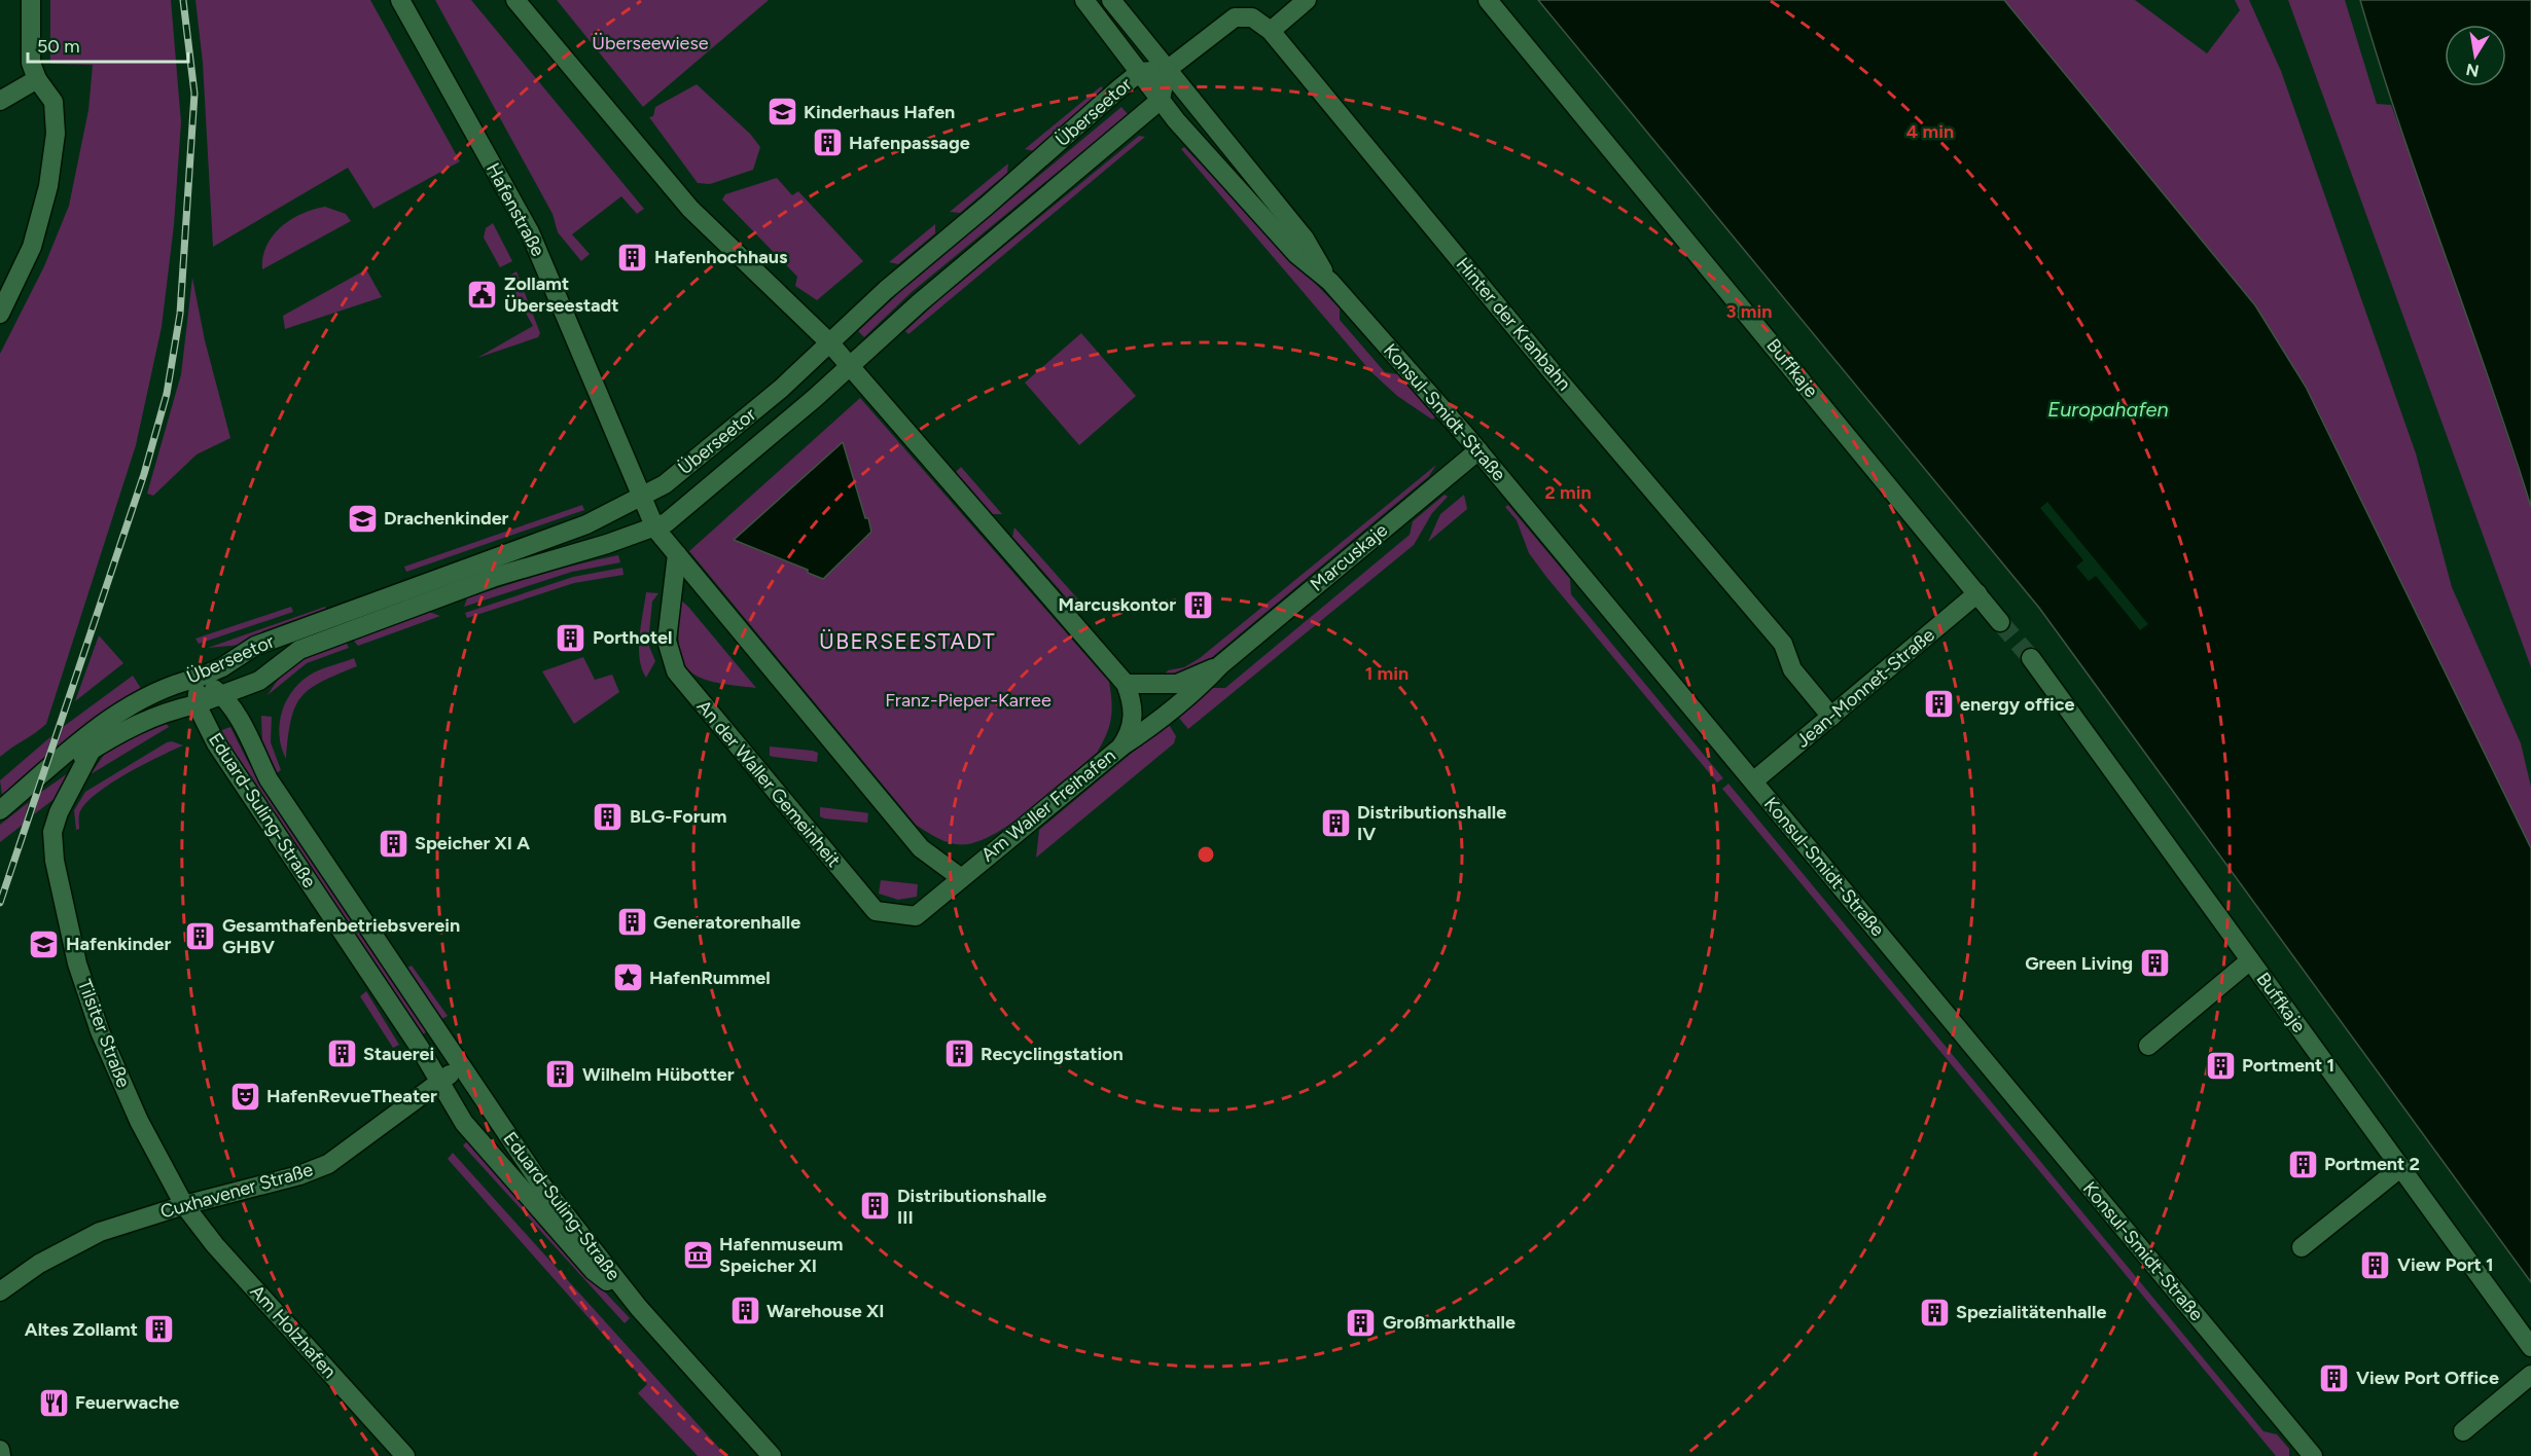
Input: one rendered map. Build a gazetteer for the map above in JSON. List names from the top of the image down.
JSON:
{
  "streets": {
    "street": [
      "Überseetor",
      "Hafenstraße",
      "Hinter der Kranbahn",
      "Buffkaje",
      "Konsul-Smidt-Straße",
      "Marcuskaje",
      "Jean-Monnet-Straße",
      "An der Waller Gemeinheit",
      "Am Waller Freihafen",
      "Eduard-Suling-Straße",
      "Tilsiter Straße",
      "Cuxhavener Straße",
      "Am Holzhafen"
    ]
  },
  "crossings": [
    ["Überseetor", "Hafenstraße"],
    ["Überseetor", "Hinter der Kranbahn"],
    ["Überseetor", "Konsul-Smidt-Straße"],
    ["Überseetor", "Am Waller Freihafen"],
    ["Überseetor", "Eduard-Suling-Straße"],
    ["Überseetor", "Tilsiter Straße"],
    ["Hinter der Kranbahn", "Konsul-Smidt-Straße"],
    ["Hinter der Kranbahn", "Jean-Monnet-Straße"],
    ["Buffkaje", "Jean-Monnet-Straße"],
    ["Konsul-Smidt-Straße", "Marcuskaje"],
    ["Konsul-Smidt-Straße", "Jean-Monnet-Straße"],
    ["Marcuskaje", "Am Waller Freihafen"],
    ["An der Waller Gemeinheit", "Am Waller Freihafen"],
    ["Eduard-Suling-Straße", "Cuxhavener Straße"],
    ["Tilsiter Straße", "Cuxhavener Straße"],
    ["Tilsiter Straße", "Am Holzhafen"],
    ["Cuxhavener Straße", "Am Holzhafen"]
  ],
  "districts": ["ÜBERSEESTADT"],
  "water": ["Europahafen"],
  "parks": ["Überseewiese", "Franz-Pieper-Karree"],
  "places": {
    "school or university": ["Kinderhaus Hafen", "Drachenkinder", "Hafenkinder"],
    "building": [
      "Hafenpassage",
      "Hafenhochhaus",
      "Marcuskontor",
      "Porthotel",
      "energy office",
      "BLG-Forum",
      "Distributionshalle IV",
      "Speicher XI A",
      "Generatorenhalle",
      "Gesamthafenbetriebsverein GHBV",
      "Green Living",
      "Stauerei",
      "Recyclingstation",
      "Portment 1",
      "Wilhelm Hübotter",
      "Portment 2",
      "Distributionshalle III",
      "View Port 1",
      "Warehouse XI",
      "Spezialitätenhalle",
      "Großmarkthalle",
      "Altes Zollamt",
      "View Port Office"
    ],
    "public building": ["Zollamt Überseestadt"],
    "place": ["HafenRummel"],
    "theatre": ["HafenRevueTheater"],
    "museum": ["Hafenmuseum Speicher XI"],
    "restaurant": ["Feuerwache"]
  },
  "scale_bar": "50 m",
  "north": "bottom",
  "rings": [
    "4 min",
    "3 min",
    "2 min",
    "1 min"
  ]
}
